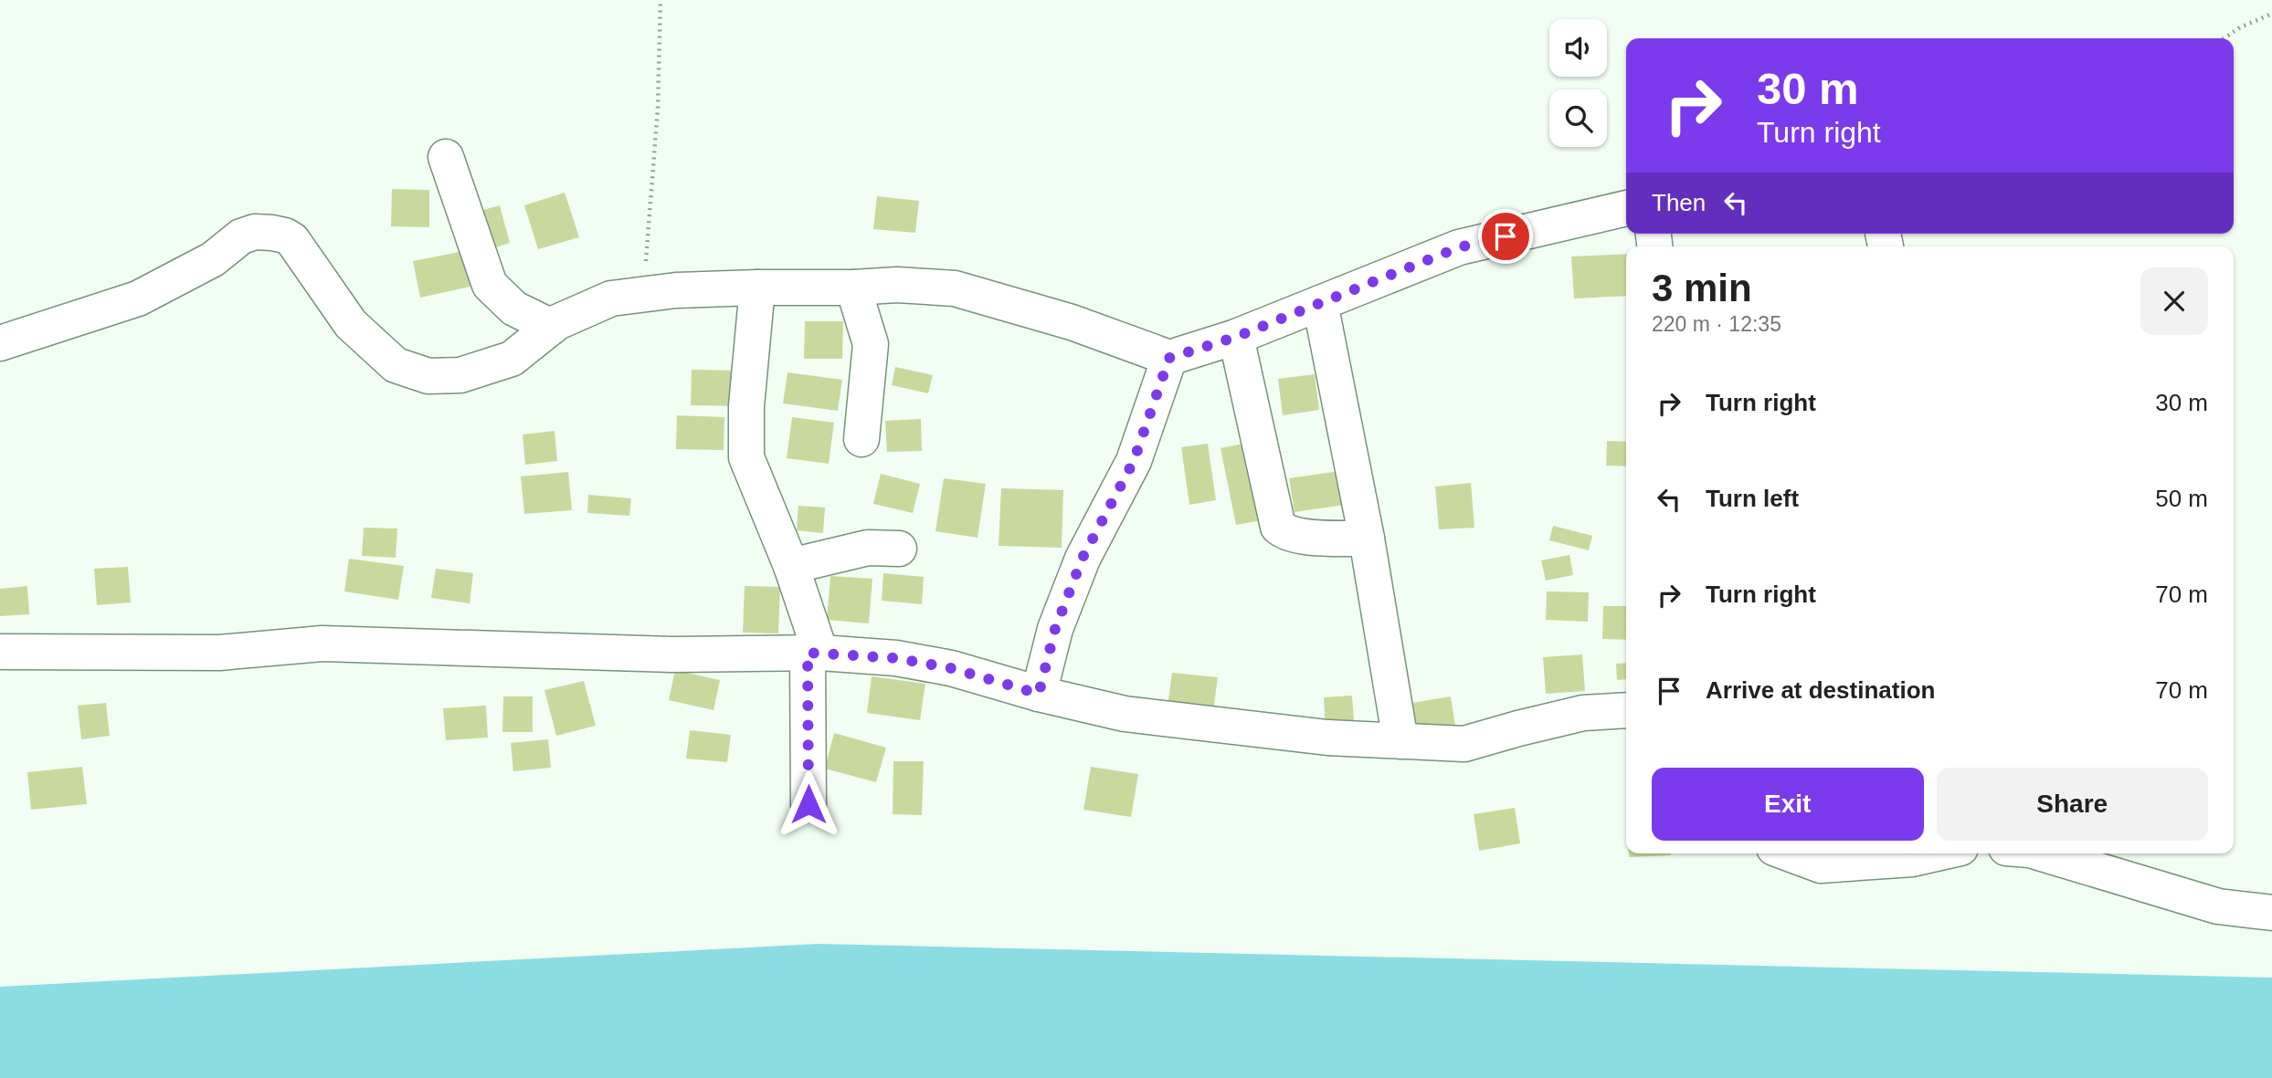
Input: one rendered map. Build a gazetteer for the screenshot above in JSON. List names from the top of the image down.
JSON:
{
  "page": {
    "turn": ["30 m", "Turn right"],
    "then": "Then",
    "heading": ["3 min", "220 m · 12:35"],
    "list": [
      {
        "name": "Turn right",
        "value": "30 m"
      },
      {
        "name": "Turn left",
        "value": "50 m"
      },
      {
        "name": "Turn right",
        "value": "70 m"
      },
      {
        "name": "Arrive at destination",
        "value": "70 m"
      }
    ],
    "buttons": ["Exit", "Share"]
  }
}
